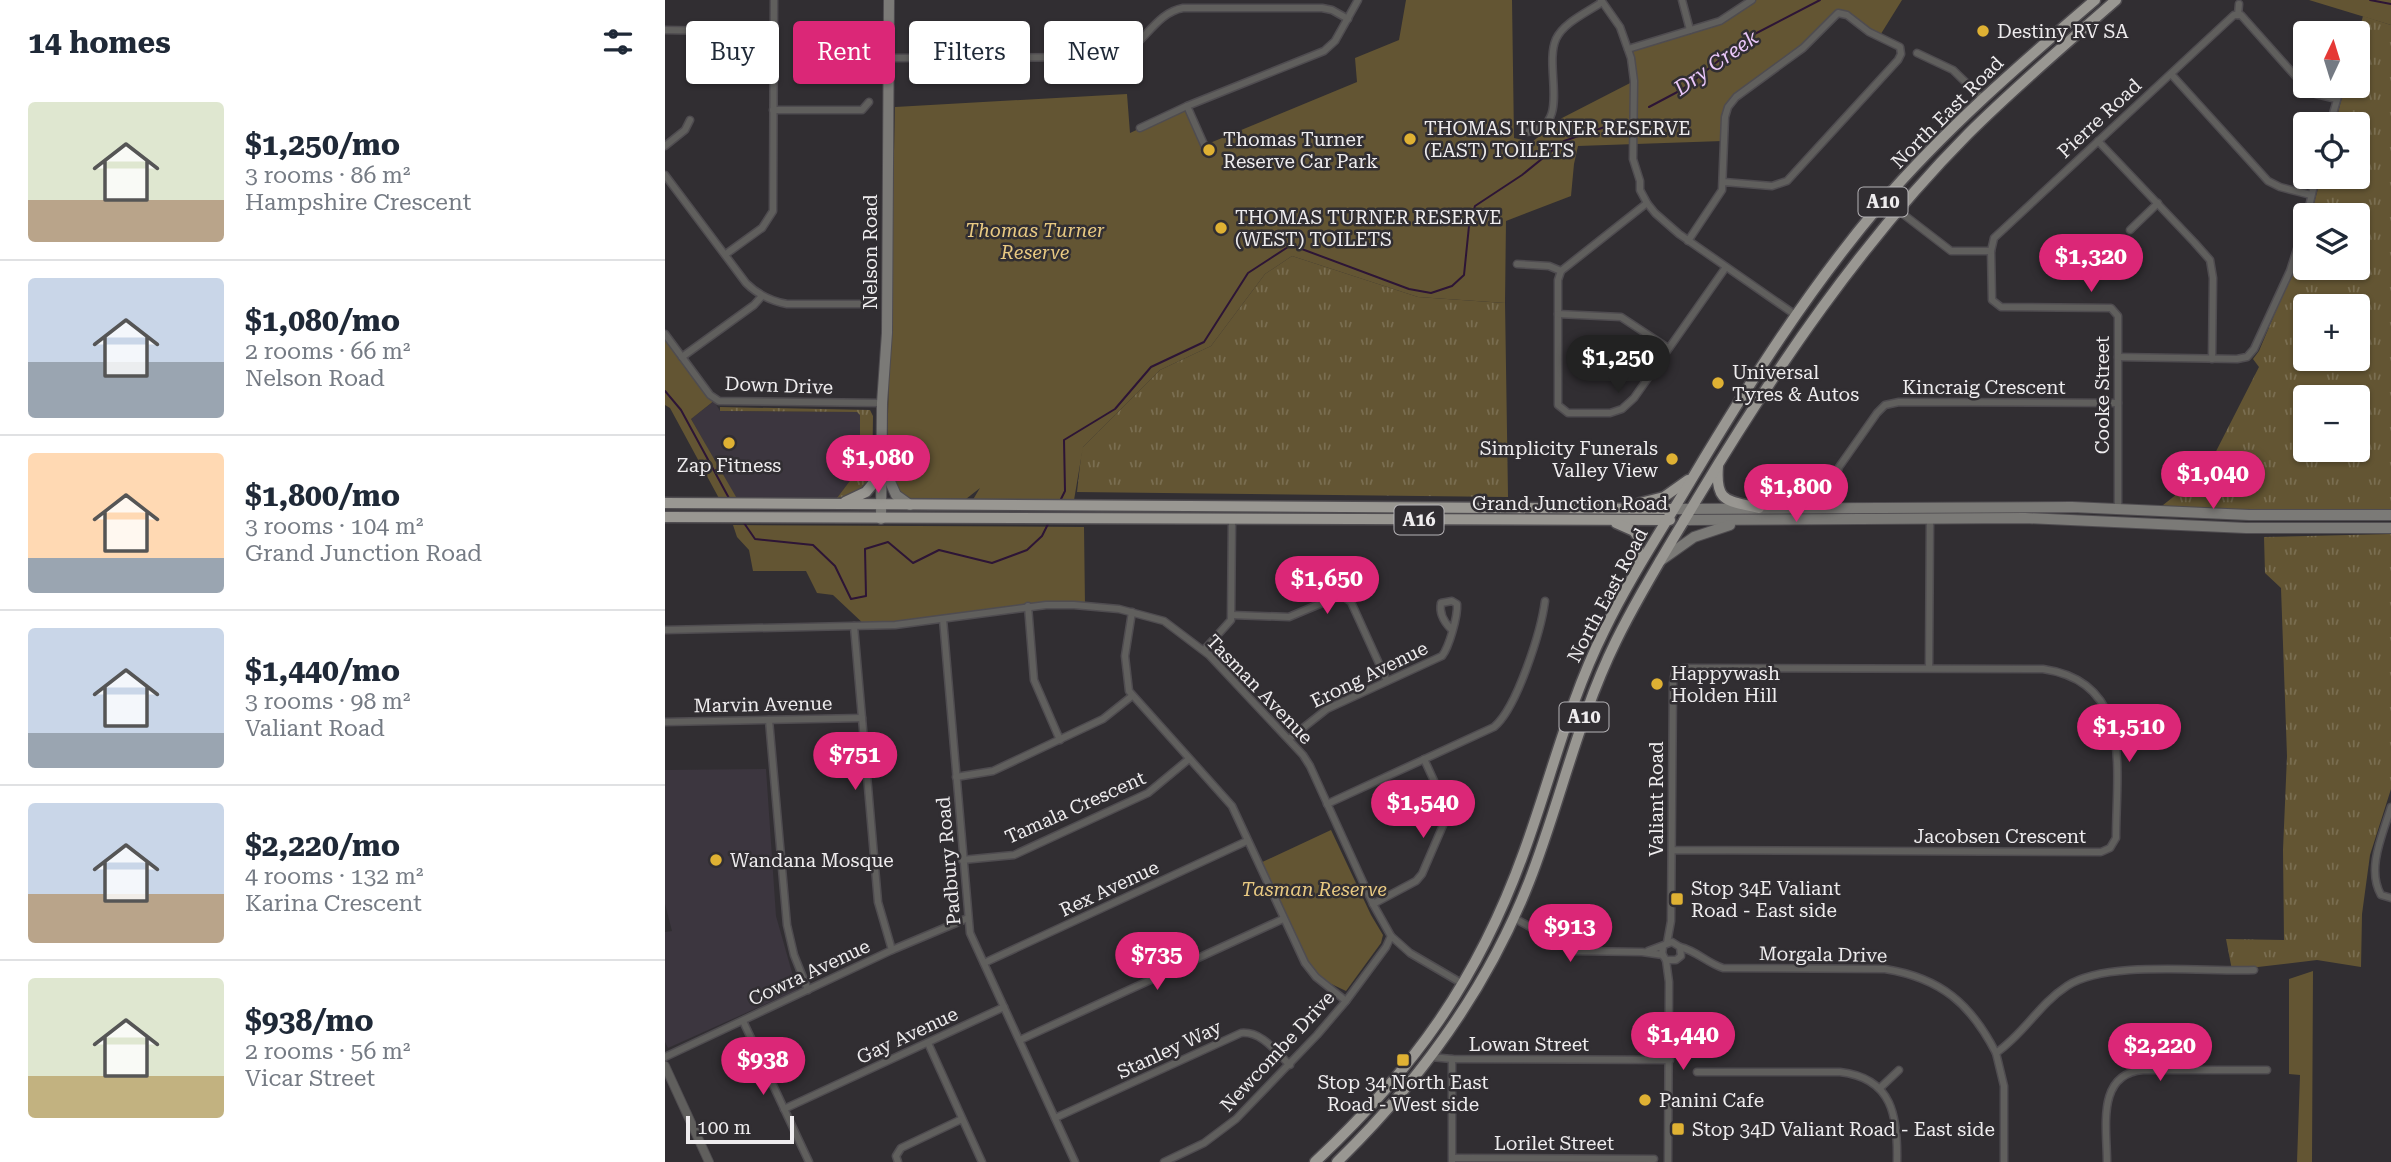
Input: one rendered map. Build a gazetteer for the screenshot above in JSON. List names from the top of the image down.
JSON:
{
  "streets": {
    "highway": [
      "North East Road",
      "A10",
      "Grand Junction Road",
      "A16"
    ],
    "main road": ["Nelson Road"],
    "street": [
      "Pierre Road",
      "Down Drive",
      "Kincraig Crescent",
      "Cooke Street",
      "Erong Avenue",
      "Tasman Avenue",
      "Marvin Avenue",
      "Valiant Road",
      "Tamala Crescent",
      "Jacobsen Crescent",
      "Padbury Road",
      "Rex Avenue",
      "Morgala Drive",
      "Cowra Avenue",
      "Gay Avenue",
      "Lowan Street",
      "Stanley Way",
      "Newcombe Drive",
      "Lorilet Street"
    ]
  },
  "crossings": [
    ["North East Road", "Grand Junction Road"],
    ["North East Road", "Tasman Avenue"],
    ["North East Road", "Lowan Street"],
    ["Pierre Road", "Cooke Street"],
    ["Nelson Road", "Down Drive"],
    ["Nelson Road", "Grand Junction Road"],
    ["Kincraig Crescent", "Cooke Street"],
    ["Kincraig Crescent", "Grand Junction Road"],
    ["Cooke Street", "Grand Junction Road"],
    ["Erong Avenue", "Tasman Avenue"],
    ["Tasman Avenue", "Padbury Road"],
    ["Tasman Avenue", "Newcombe Drive"],
    ["Valiant Road", "Jacobsen Crescent"],
    ["Valiant Road", "Morgala Drive"],
    ["Valiant Road", "Lowan Street"],
    ["Tamala Crescent", "Padbury Road"],
    ["Padbury Road", "Rex Avenue"],
    ["Padbury Road", "Cowra Avenue"],
    ["Padbury Road", "Gay Avenue"],
    ["Padbury Road", "Stanley Way"],
    ["Stanley Way", "Newcombe Drive"]
  ],
  "water": ["Dry Creek"],
  "parks": ["Thomas Turner Reserve", "Tasman Reserve"],
  "places": {
    "other": [
      "Destiny RV SA",
      "THOMAS TURNER RESERVE (EAST) TOILETS",
      "Thomas Turner Reserve Car Park",
      "THOMAS TURNER RESERVE (WEST) TOILETS",
      "Universal Tyres & Autos",
      "Zap Fitness",
      "Simplicity Funerals Valley View",
      "Happywash Holden Hill",
      "Wandana Mosque",
      "Panini Cafe"
    ],
    "transit": ["Stop 34E Valiant Road - East side", "Stop 34 North East Road - West side", "Stop 34D Valiant Road - East side"]
  },
  "scale_bar": "100 m",
  "north": "top",
  "page": {
    "heading": "14 homes",
    "map_buttons": ["+", "−"],
    "chip": [
      "Buy",
      "Rent",
      "Filters",
      "New"
    ],
    "list": [
      {
        "name": "$1,250/mo",
        "note": "3 rooms · 86 m² · Hampshire Crescent"
      },
      {
        "name": "$1,080/mo",
        "note": "2 rooms · 66 m² · Nelson Road"
      },
      {
        "name": "$1,800/mo",
        "note": "3 rooms · 104 m² · Grand Junction Road"
      },
      {
        "name": "$1,440/mo",
        "note": "3 rooms · 98 m² · Valiant Road"
      },
      {
        "name": "$2,220/mo",
        "note": "4 rooms · 132 m² · Karina Crescent"
      },
      {
        "name": "$938/mo",
        "note": "2 rooms · 56 m² · Vicar Street"
      }
    ],
    "price": [
      "$1,320",
      "$1,250",
      "$1,080",
      "$1,040",
      "$1,800",
      "$1,650",
      "$1,510",
      "$751",
      "$1,540",
      "$913",
      "$735",
      "$1,440",
      "$2,220",
      "$938"
    ],
    "scale": "100 m"
  }
}
